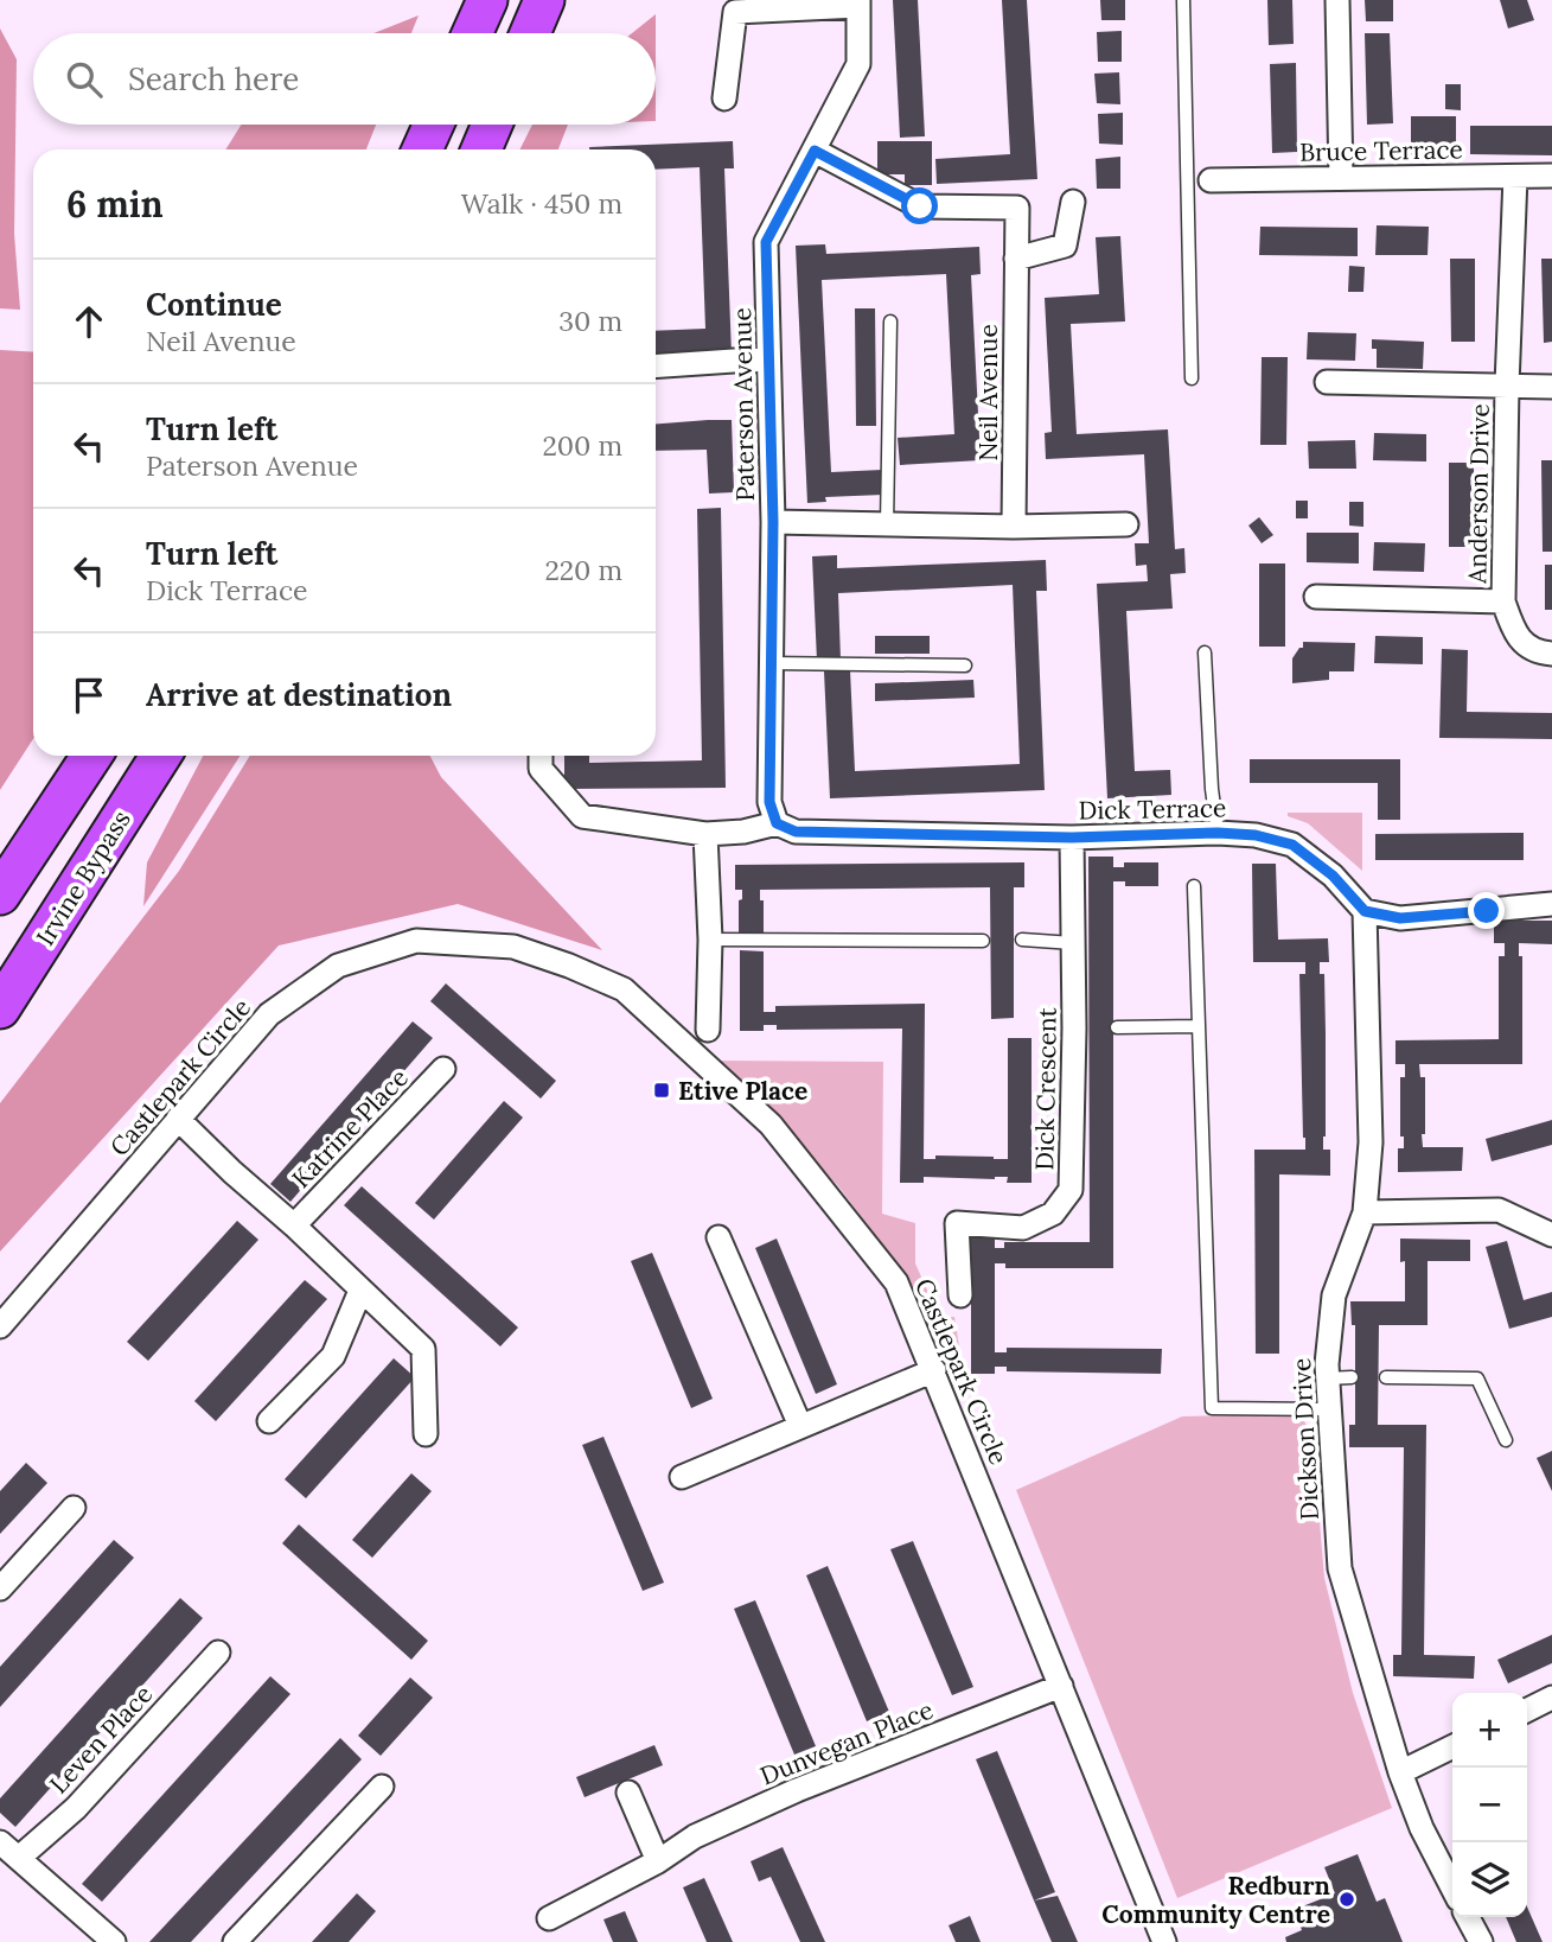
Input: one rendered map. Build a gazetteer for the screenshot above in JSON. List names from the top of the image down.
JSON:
{
  "streets": {
    "highway": ["Irvine Bypass"],
    "street": [
      "Bruce Terrace",
      "Neil Avenue",
      "Paterson Avenue",
      "Anderson Drive",
      "Dick Terrace",
      "Castlepark Circle",
      "Dick Crescent",
      "Katrine Place",
      "Dickson Drive",
      "Leven Place",
      "Dunvegan Place"
    ]
  },
  "crossings": [
    ["Bruce Terrace", "Anderson Drive"],
    ["Neil Avenue", "Paterson Avenue"],
    ["Paterson Avenue", "Dick Terrace"],
    ["Dick Terrace", "Dick Crescent"],
    ["Dick Terrace", "Dickson Drive"],
    ["Castlepark Circle", "Katrine Place"],
    ["Castlepark Circle", "Dunvegan Place"]
  ],
  "places": {
    "transit": ["Etive Place"],
    "other": ["Redburn Community Centre"]
  },
  "page": {
    "search": "Search here",
    "heading": ["6 min", "Walk · 450 m"],
    "list": [
      ["Continue", "Neil Avenue", "30 m"],
      ["Turn left", "Paterson Avenue", "200 m"],
      ["Turn left", "Dick Terrace", "220 m"],
      "Arrive at destination"
    ],
    "map_buttons": ["+", "−"]
  }
}
